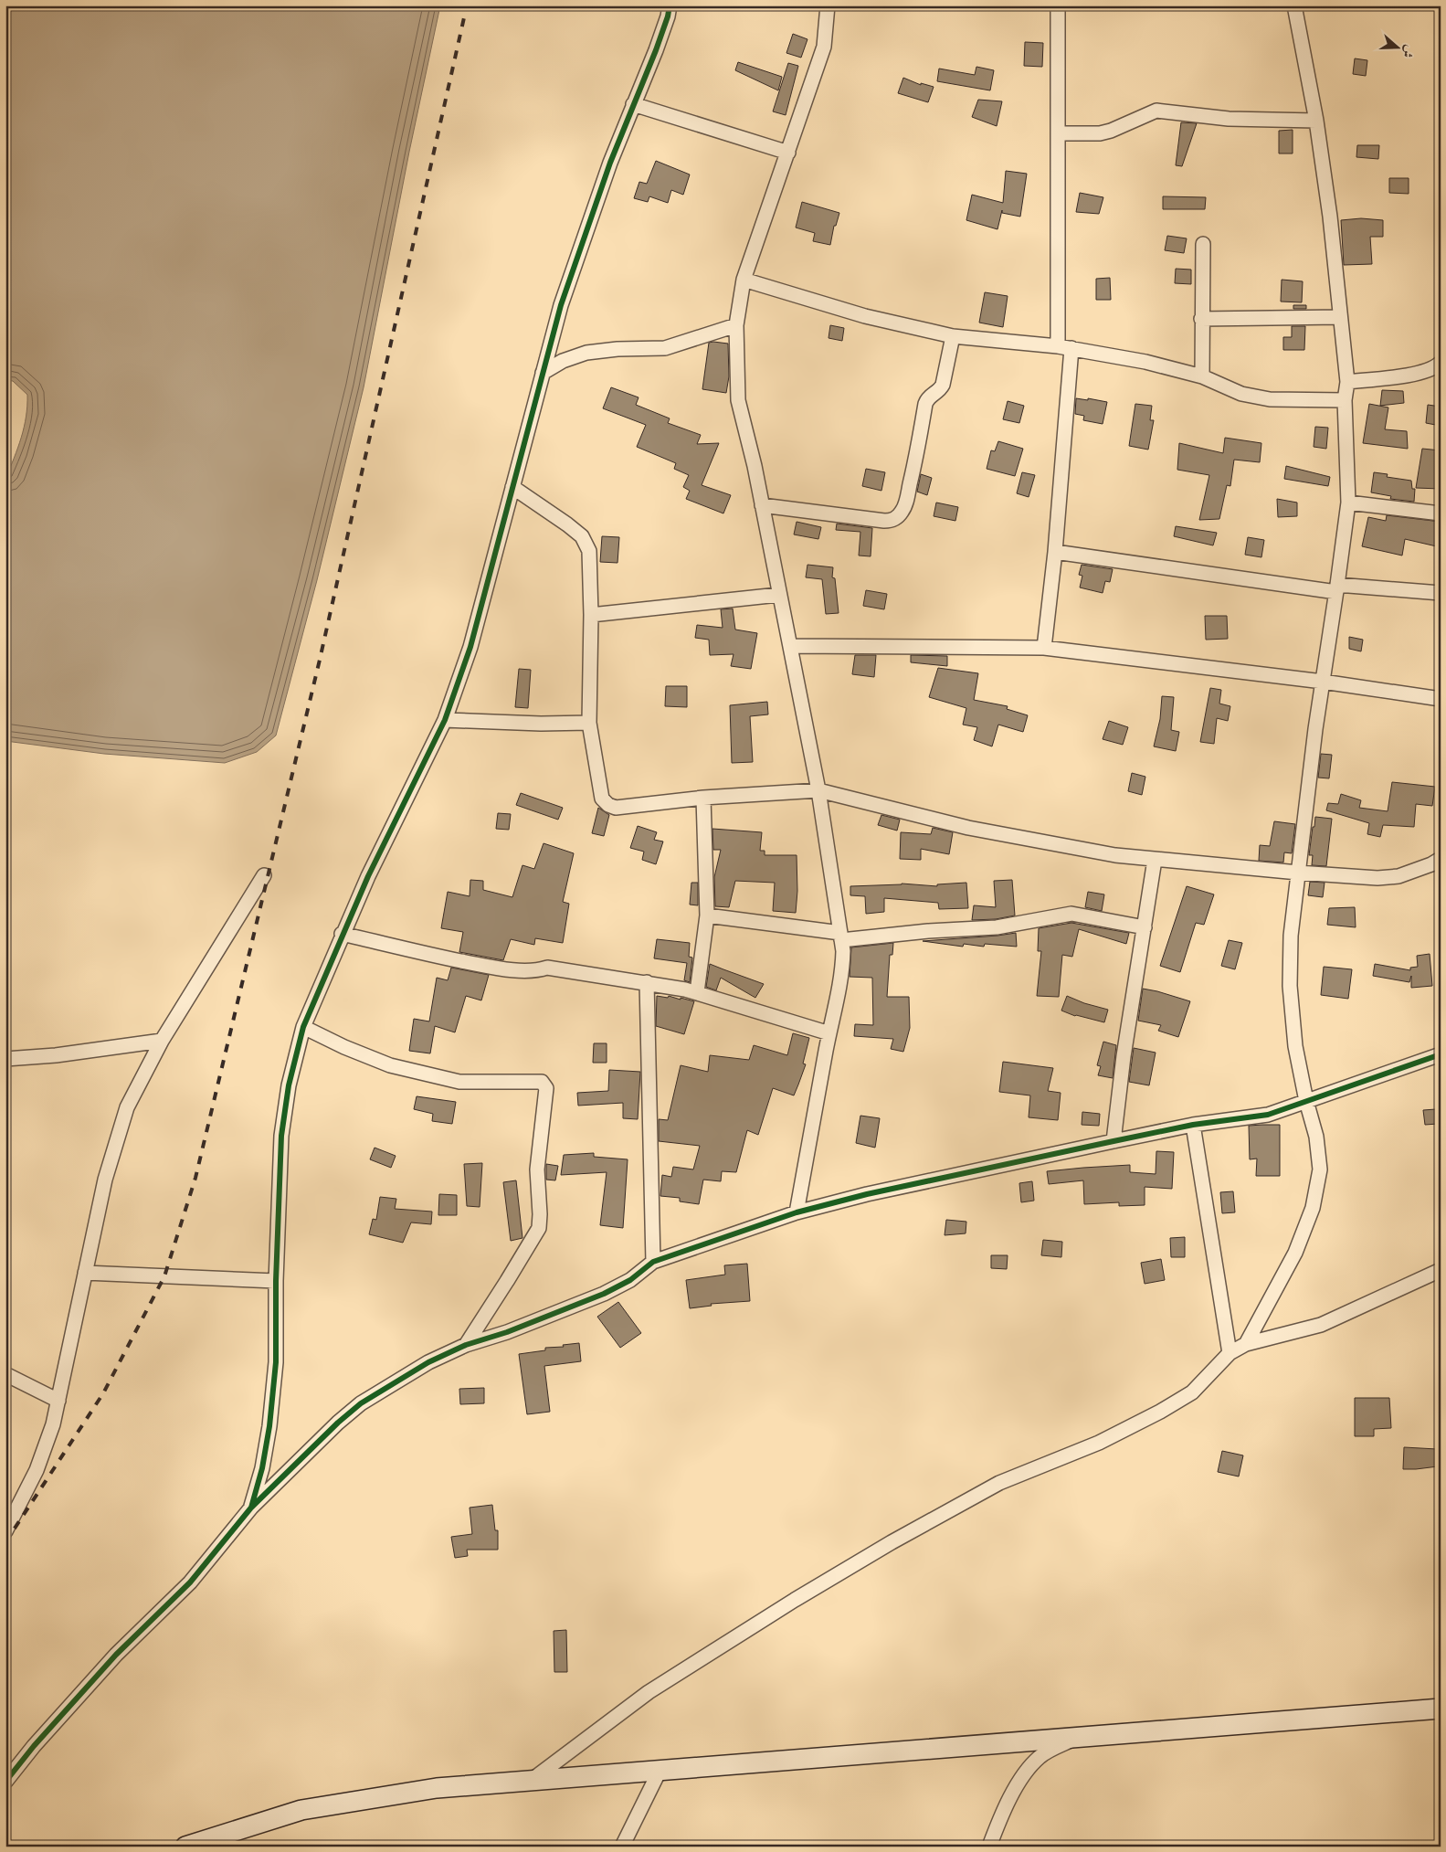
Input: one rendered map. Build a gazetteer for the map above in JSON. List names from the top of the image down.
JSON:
{
  "north": "right"
}
